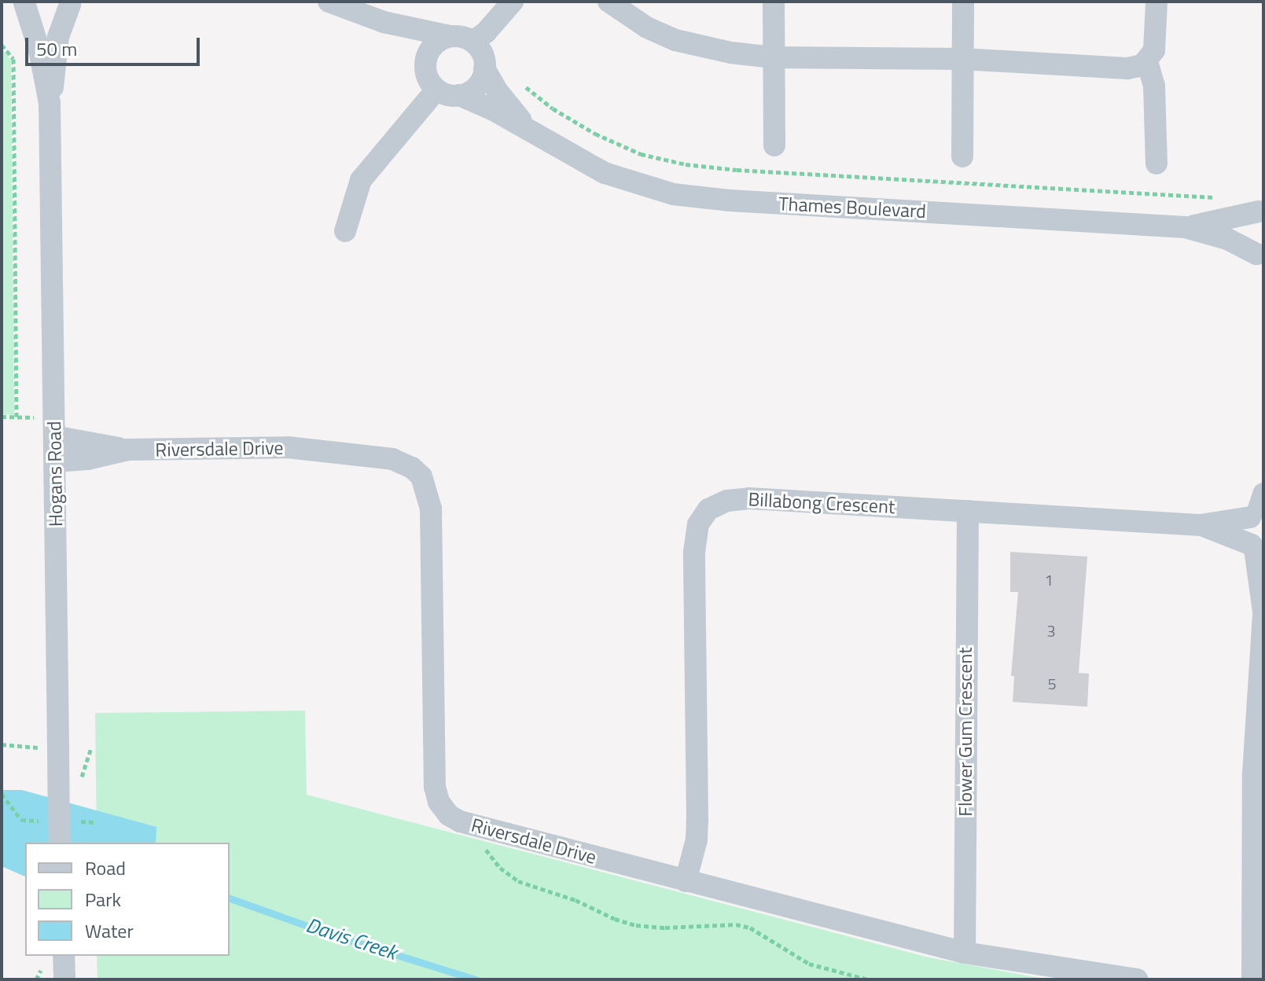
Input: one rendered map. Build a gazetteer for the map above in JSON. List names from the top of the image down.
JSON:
{
  "streets": {
    "street": [
      "Thames Boulevard",
      "Riversdale Drive",
      "Hogans Road",
      "Billabong Crescent",
      "Flower Gum Crescent"
    ]
  },
  "crossings": [
    ["Riversdale Drive", "Hogans Road"],
    ["Riversdale Drive", "Billabong Crescent"],
    ["Riversdale Drive", "Flower Gum Crescent"],
    ["Billabong Crescent", "Flower Gum Crescent"]
  ],
  "water": ["Davis Creek"],
  "house_numbers": ["1", "3", "5"],
  "legend": ["Road", "Park", "Water"],
  "scale_bar": "50 m"
}
